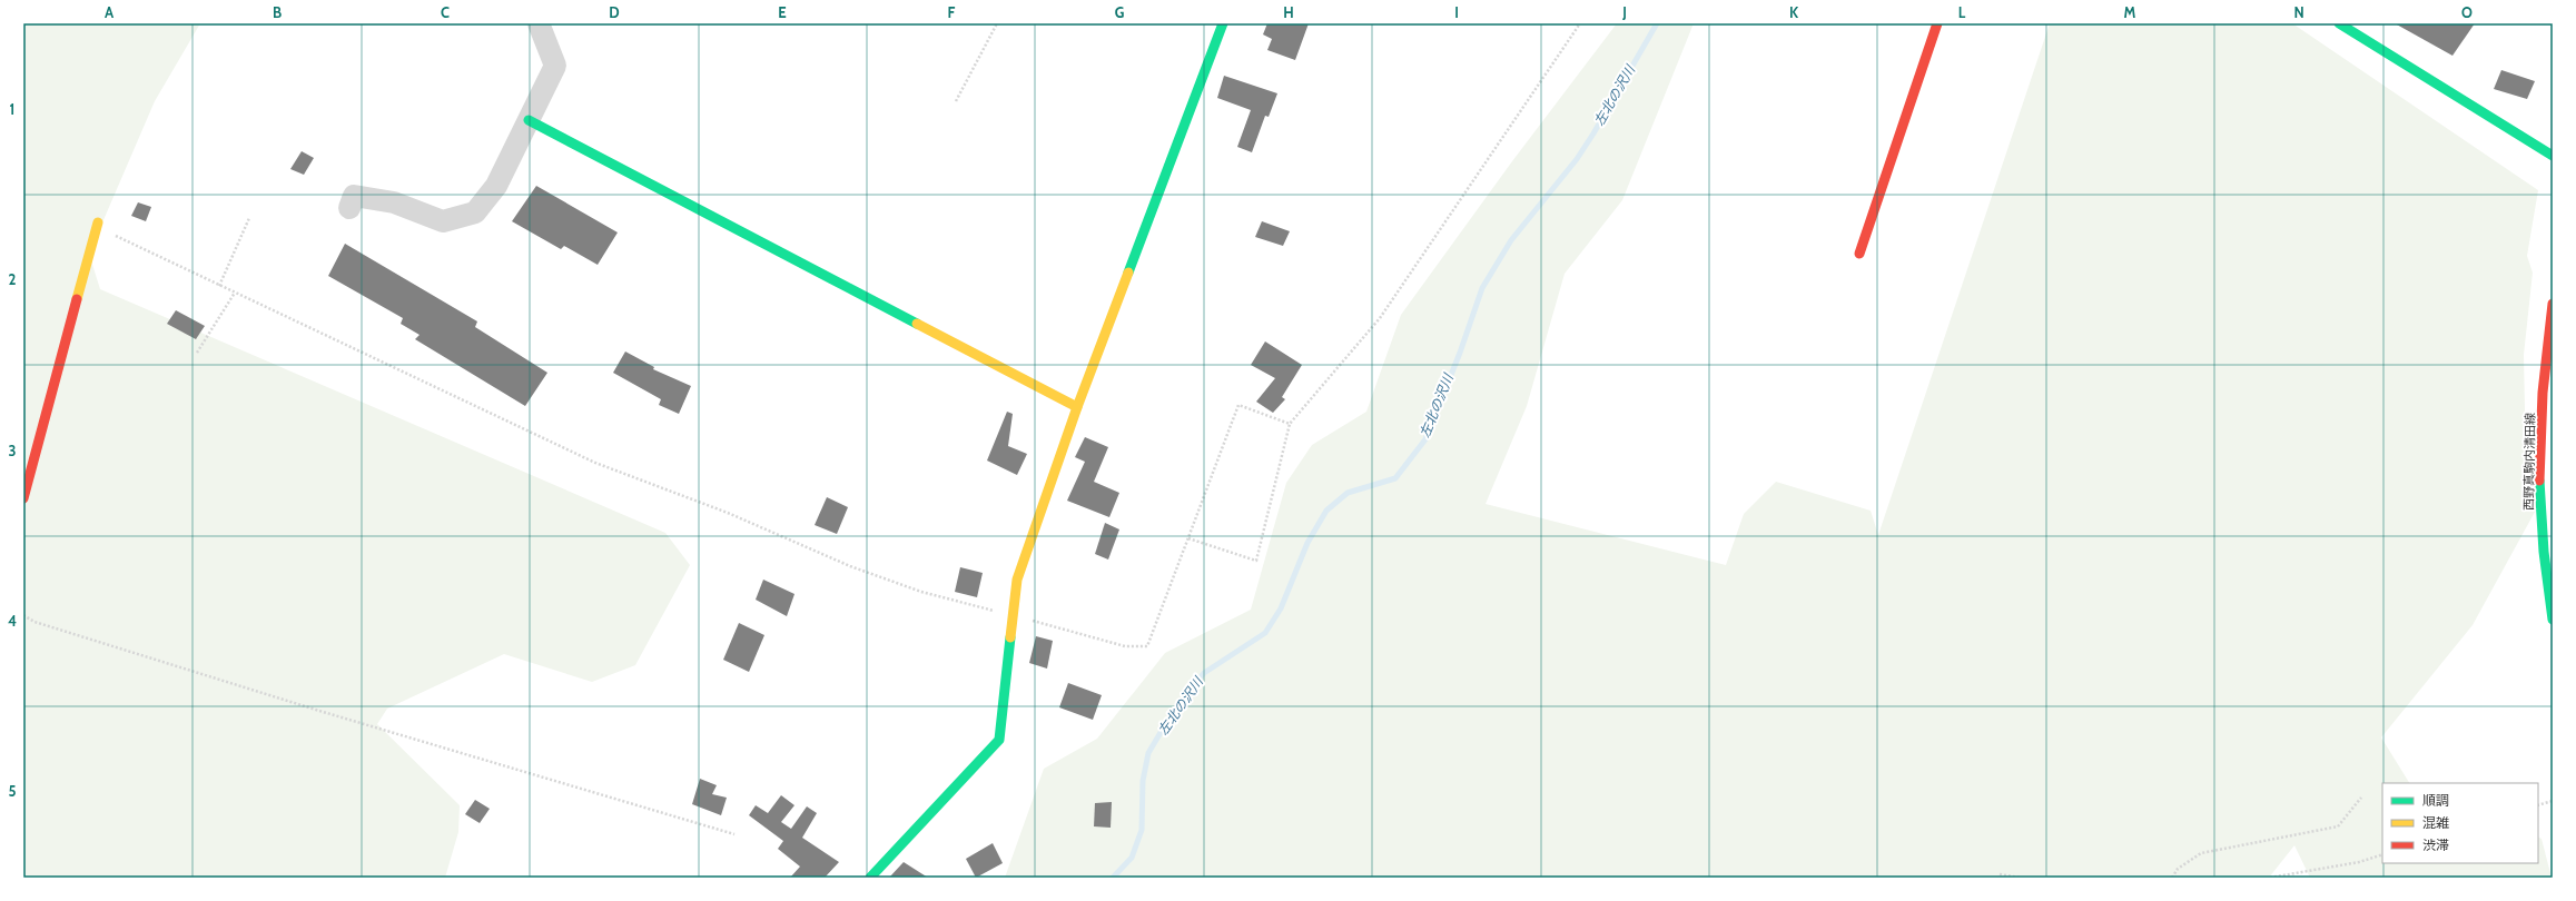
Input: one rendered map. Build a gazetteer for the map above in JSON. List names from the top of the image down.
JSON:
{
  "streets": {
    "street": ["西野真駒内清田線"]
  },
  "water": ["左北の沢川"],
  "legend": ["順調", "混雑", "渋滞"],
  "grid": {
    "columns": [
      "A",
      "B",
      "C",
      "D",
      "E",
      "F",
      "G",
      "H",
      "I",
      "J",
      "K",
      "L",
      "M",
      "N",
      "O"
    ],
    "rows": [
      "1",
      "2",
      "3",
      "4",
      "5"
    ]
  }
}
